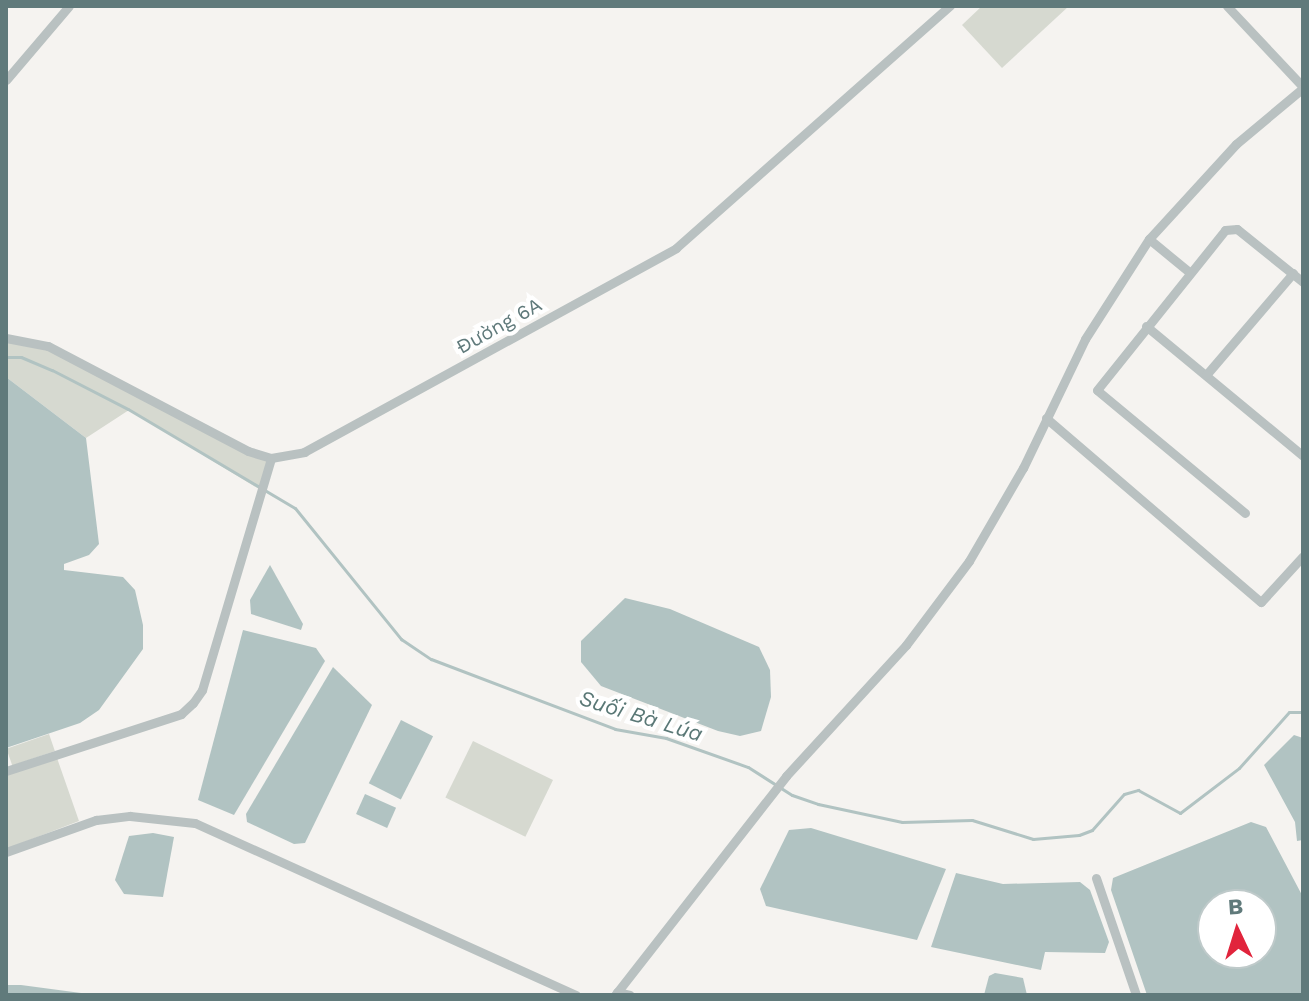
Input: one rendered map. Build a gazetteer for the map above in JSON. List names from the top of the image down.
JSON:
{
  "streets": {
    "street": ["Đường 6A"]
  },
  "water": ["Suối Bà Lúa"],
  "north": "top"
}
